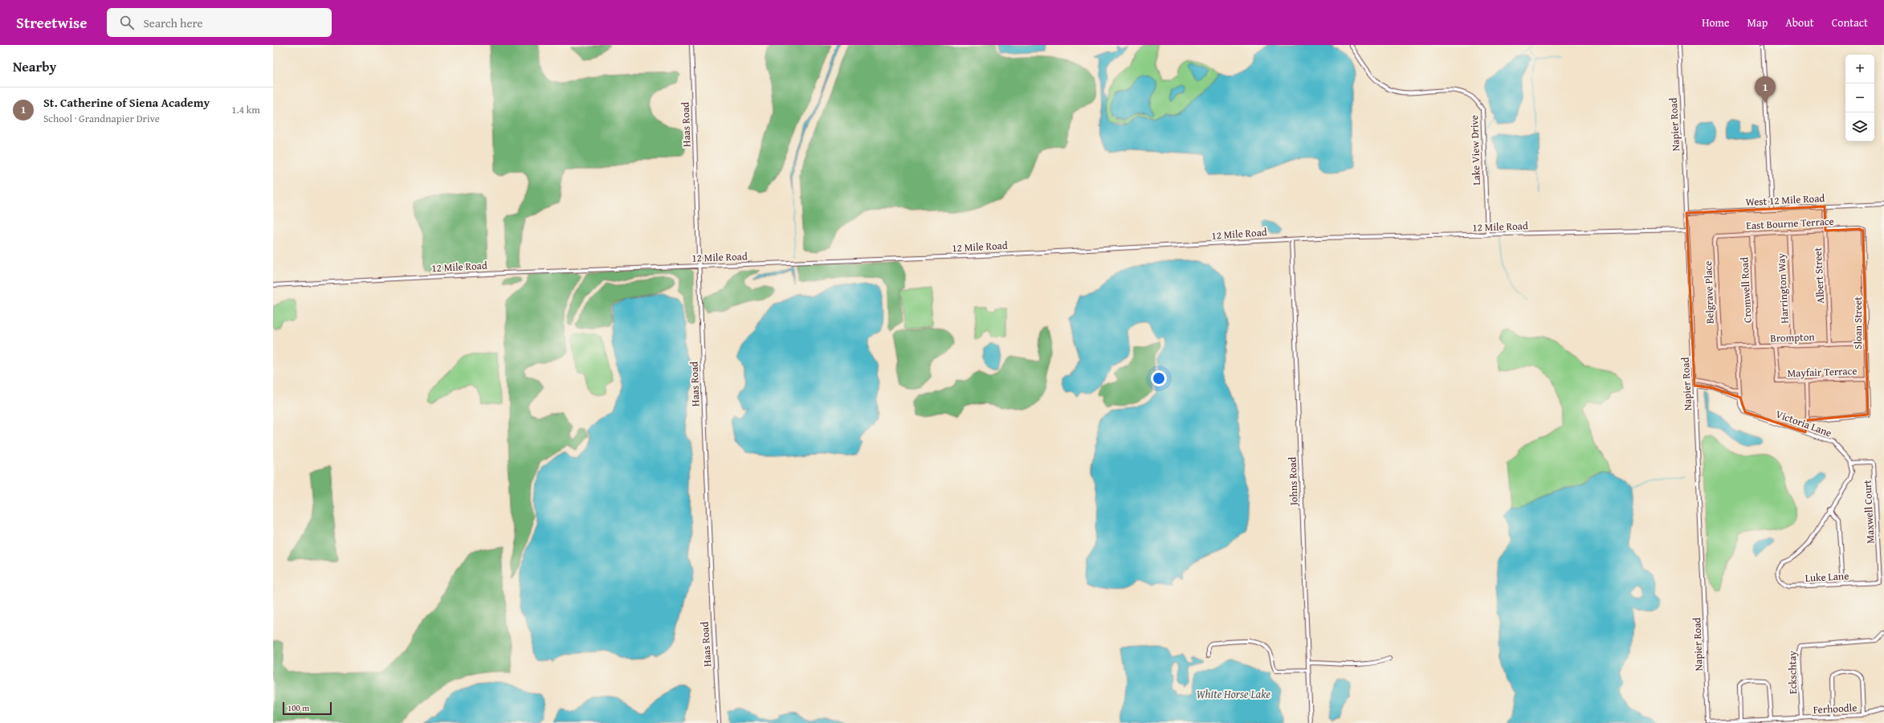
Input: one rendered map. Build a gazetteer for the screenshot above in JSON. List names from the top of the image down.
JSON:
{
  "streets": {
    "street": [
      "Haas Road",
      "Napier Road",
      "Lake View Drive",
      "West 12 Mile Road",
      "East Bourne Terrace",
      "12 Mile Road",
      "Albert Street",
      "Harrington Way",
      "Cromwell Road",
      "Belgrave Place",
      "Sloan Street",
      "Brompton",
      "Mayfair Terrace",
      "Victoria Lane",
      "Johns Road",
      "Maxwell Court",
      "Luke Lane",
      "Eckschtay",
      "Ferhoodle"
    ]
  },
  "crossings": [
    ["Haas Road", "12 Mile Road"],
    ["Napier Road", "West 12 Mile Road"],
    ["Napier Road", "12 Mile Road"],
    ["Napier Road", "Ferhoodle"],
    ["Lake View Drive", "12 Mile Road"],
    ["West 12 Mile Road", "Albert Street"],
    ["East Bourne Terrace", "Albert Street"],
    ["East Bourne Terrace", "Harrington Way"],
    ["East Bourne Terrace", "Cromwell Road"],
    ["East Bourne Terrace", "Belgrave Place"],
    ["East Bourne Terrace", "Sloan Street"],
    ["12 Mile Road", "Johns Road"],
    ["Albert Street", "Brompton"],
    ["Harrington Way", "Brompton"],
    ["Cromwell Road", "Brompton"],
    ["Belgrave Place", "Brompton"],
    ["Sloan Street", "Brompton"],
    ["Sloan Street", "Mayfair Terrace"],
    ["Brompton", "Mayfair Terrace"],
    ["Brompton", "Victoria Lane"],
    ["Victoria Lane", "Maxwell Court"],
    ["Maxwell Court", "Luke Lane"],
    ["Eckschtay", "Ferhoodle"]
  ],
  "water": ["White Horse Lake"],
  "scale_bar": "100 m",
  "page": {
    "header": "Streetwise",
    "search": "Search here",
    "nav": [
      "Home",
      "Map",
      "About",
      "Contact"
    ],
    "heading": "Nearby",
    "map_buttons": ["+", "−"],
    "pins": "1",
    "list": [
      {
        "mark": "1",
        "name": "St. Catherine of Siena Academy",
        "note": "School · Grandnapier Drive",
        "value": "1.4 km"
      }
    ],
    "scale": "100 m"
  }
}
